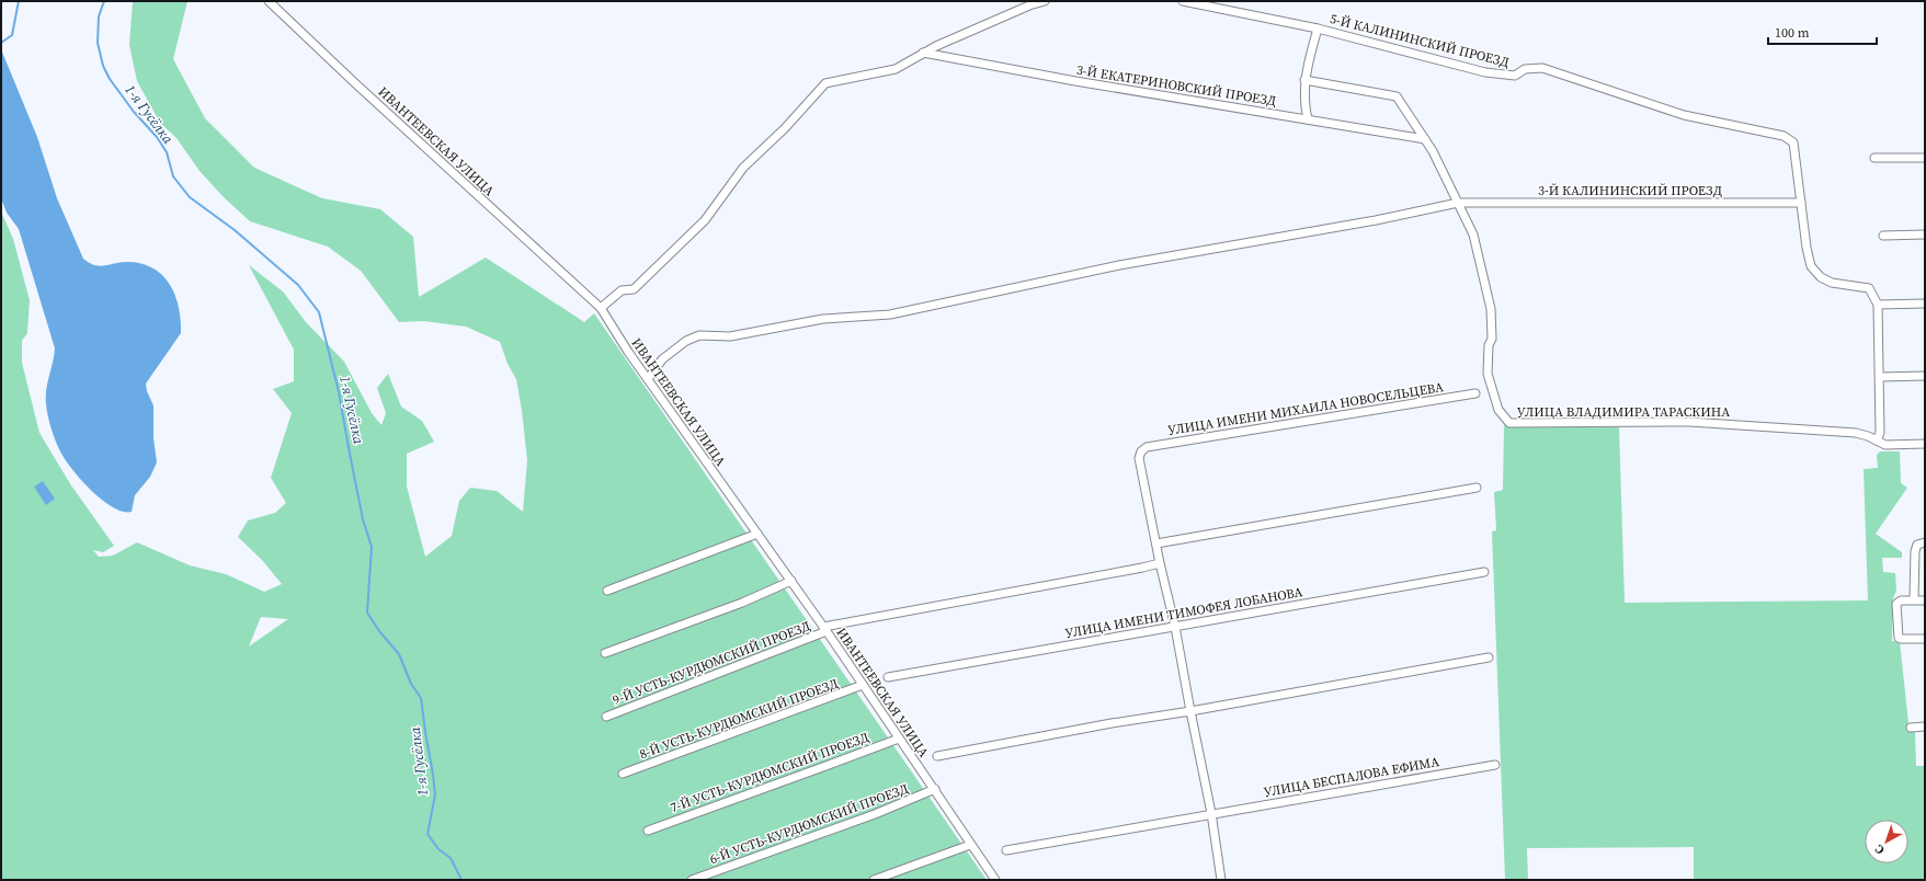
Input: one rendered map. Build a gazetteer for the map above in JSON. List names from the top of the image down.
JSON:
{
  "streets": {
    "street": [
      "5-Й КАЛИНИНСКИЙ ПРОЕЗД",
      "3-Й ЕКАТЕРИНОВСКИЙ ПРОЕЗД",
      "ИВАНТЕЕВСКАЯ УЛИЦА",
      "3-Й КАЛИНИНСКИЙ ПРОЕЗД",
      "УЛИЦА ИМЕНИ МИХАИЛА НОВОСЕЛЬЦЕВА",
      "УЛИЦА ВЛАДИМИРА ТАРАСКИНА",
      "УЛИЦА ИМЕНИ ТИМОФЕЯ ЛОБАНОВА",
      "9-Й УСТЬ-КУРДЮМСКИЙ ПРОЕЗД",
      "8-Й УСТЬ-КУРДЮМСКИЙ ПРОЕЗД",
      "7-Й УСТЬ-КУРДЮМСКИЙ ПРОЕЗД",
      "УЛИЦА БЕСПАЛОВА ЕФИМА",
      "6-Й УСТЬ-КУРДЮМСКИЙ ПРОЕЗД"
    ]
  },
  "crossings": [
    ["5-Й КАЛИНИНСКИЙ ПРОЕЗД", "3-Й КАЛИНИНСКИЙ ПРОЕЗД"],
    ["3-Й ЕКАТЕРИНОВСКИЙ ПРОЕЗД", "УЛИЦА ВЛАДИМИРА ТАРАСКИНА"],
    ["ИВАНТЕЕВСКАЯ УЛИЦА", "3-Й КАЛИНИНСКИЙ ПРОЕЗД"],
    ["ИВАНТЕЕВСКАЯ УЛИЦА", "9-Й УСТЬ-КУРДЮМСКИЙ ПРОЕЗД"],
    ["ИВАНТЕЕВСКАЯ УЛИЦА", "8-Й УСТЬ-КУРДЮМСКИЙ ПРОЕЗД"],
    ["ИВАНТЕЕВСКАЯ УЛИЦА", "7-Й УСТЬ-КУРДЮМСКИЙ ПРОЕЗД"],
    ["ИВАНТЕЕВСКАЯ УЛИЦА", "6-Й УСТЬ-КУРДЮМСКИЙ ПРОЕЗД"],
    ["3-Й КАЛИНИНСКИЙ ПРОЕЗД", "УЛИЦА ВЛАДИМИРА ТАРАСКИНА"]
  ],
  "water": ["1-я Гусёлка"],
  "scale_bar": "100 m",
  "north": "bottom left"
}
